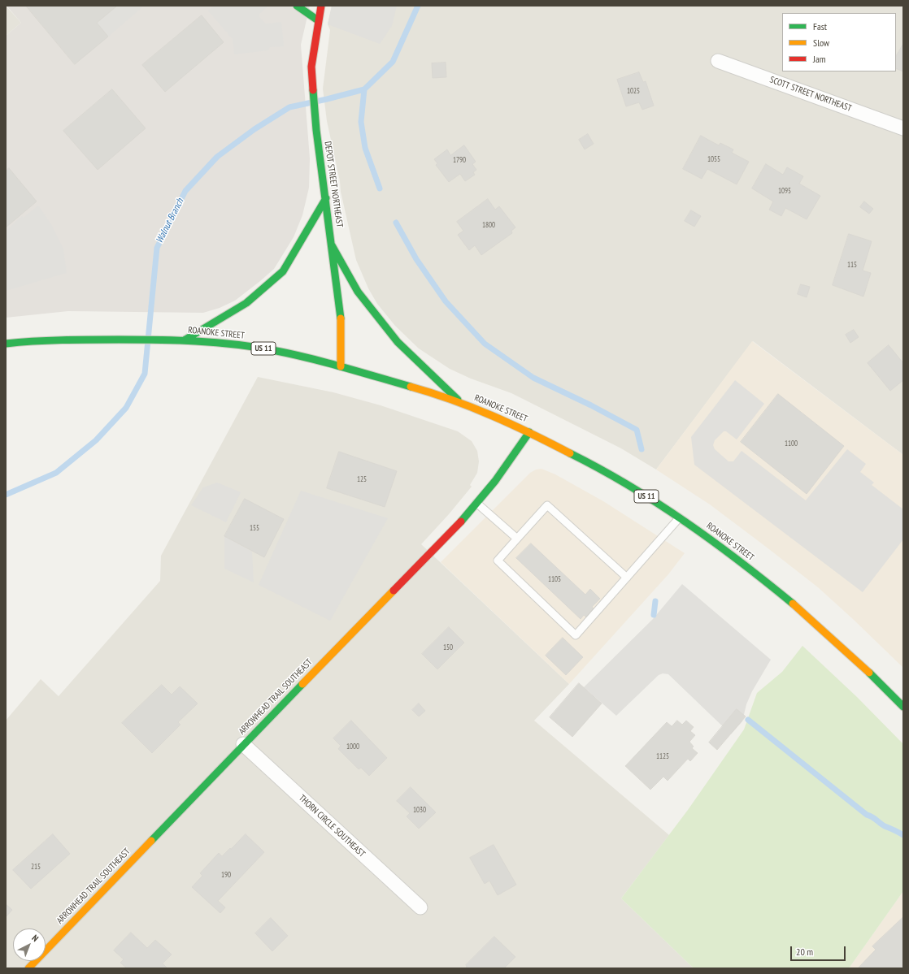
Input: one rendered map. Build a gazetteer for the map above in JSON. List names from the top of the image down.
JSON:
{
  "streets": {
    "main road": [
      "DEPOT STREET NORTHEAST",
      "ROANOKE STREET",
      "US 11",
      "ARROWHEAD TRAIL SOUTHEAST"
    ],
    "street": ["SCOTT STREET NORTHEAST", "THORN CIRCLE SOUTHEAST"]
  },
  "crossings": [
    ["DEPOT STREET NORTHEAST", "ROANOKE STREET"],
    ["ROANOKE STREET", "ARROWHEAD TRAIL SOUTHEAST"],
    ["ARROWHEAD TRAIL SOUTHEAST", "THORN CIRCLE SOUTHEAST"]
  ],
  "water": ["Walnut Branch"],
  "house_numbers": [
    "1025",
    "1055",
    "1790",
    "1095",
    "1800",
    "115",
    "1100",
    "125",
    "155",
    "1105",
    "150",
    "1000",
    "1125",
    "1030",
    "215",
    "190"
  ],
  "legend": ["Fast", "Slow", "Jam"],
  "scale_bar": "20 m",
  "north": "top right"
}
